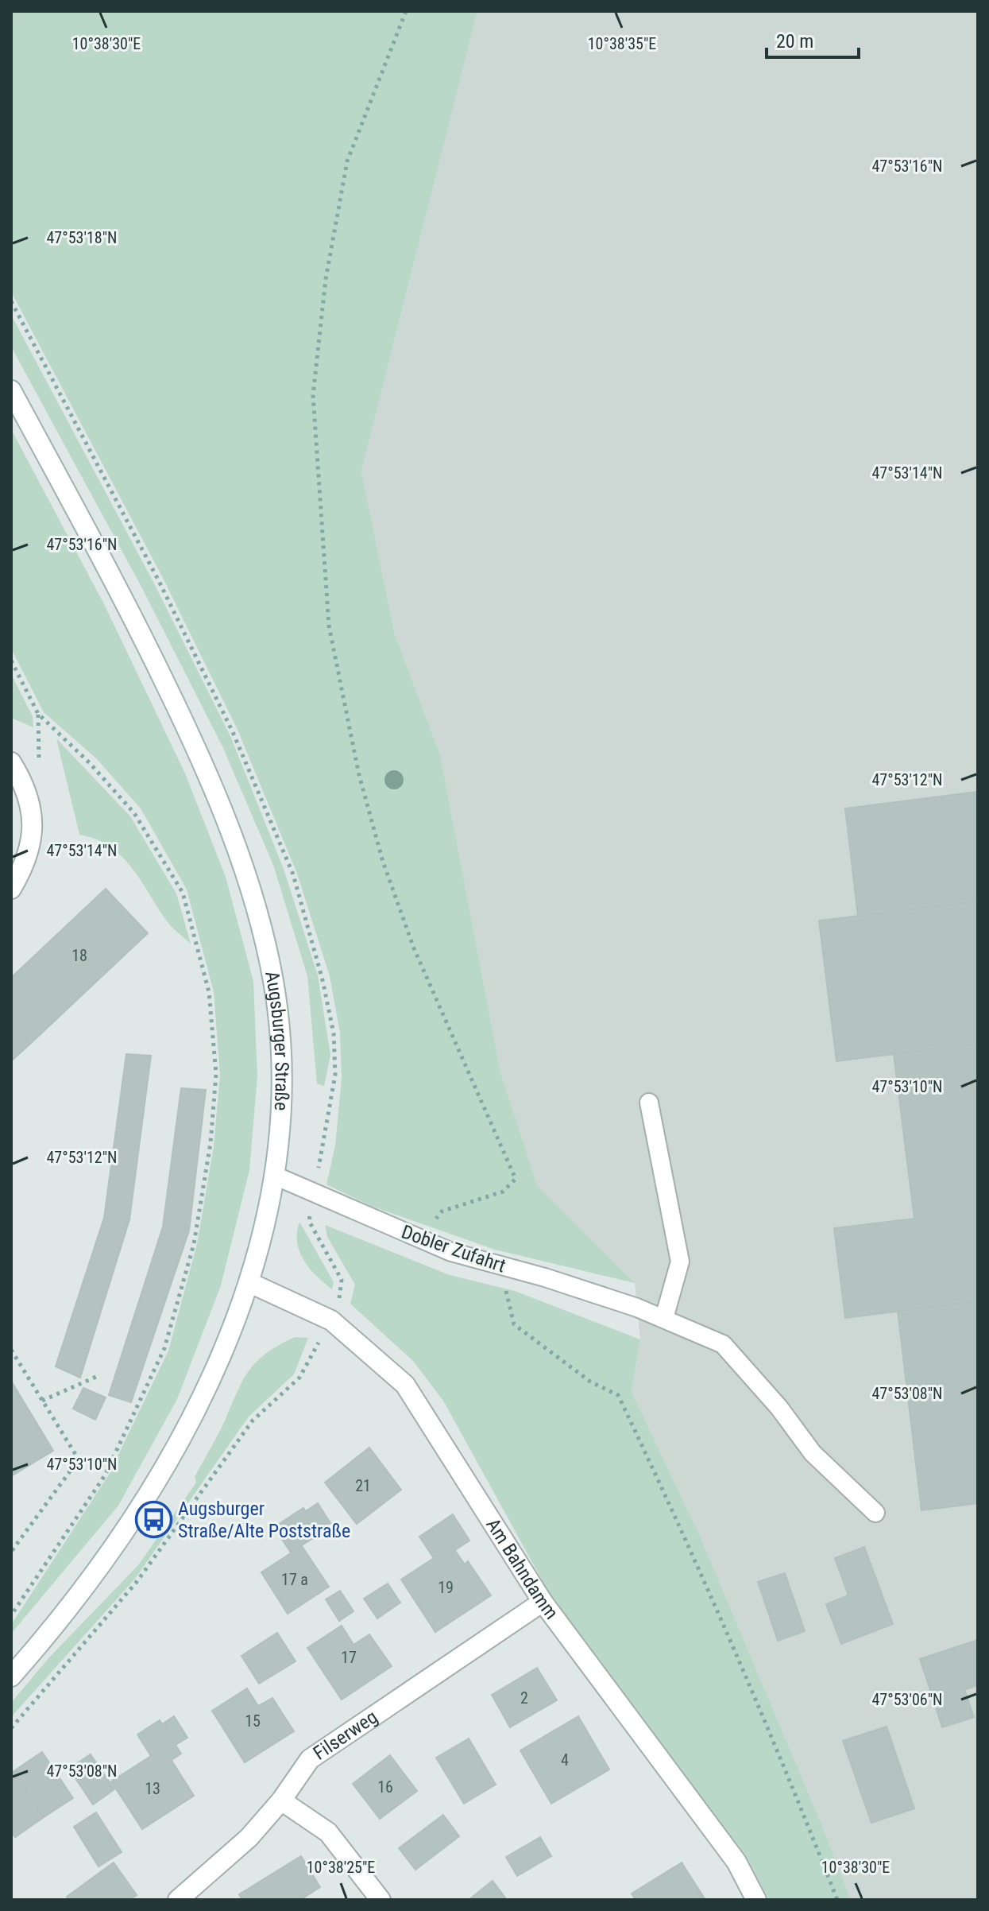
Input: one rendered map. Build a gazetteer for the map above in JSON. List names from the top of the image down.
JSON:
{
  "streets": {
    "street": ["Augsburger Straße", "Am Bahndamm", "Filserweg"],
    "lane": ["Dobler Zufahrt"]
  },
  "crossings": [
    ["Augsburger Straße", "Dobler Zufahrt"],
    ["Augsburger Straße", "Am Bahndamm"],
    ["Am Bahndamm", "Filserweg"]
  ],
  "places": {
    "bus stop": ["Augsburger Straße/Alte Poststraße"]
  },
  "house_numbers": [
    "18",
    "21",
    "17 a",
    "19",
    "17",
    "2",
    "15",
    "4",
    "16",
    "13"
  ],
  "scale_bar": "20 m",
  "coordinates": [
    "10°38'30\"E",
    "10°38'35\"E",
    "47°53'16\"N",
    "47°53'18\"N",
    "47°53'14\"N",
    "47°53'12\"N",
    "47°53'10\"N",
    "47°53'08\"N",
    "47°53'06\"N",
    "10°38'25\"E"
  ]
}
